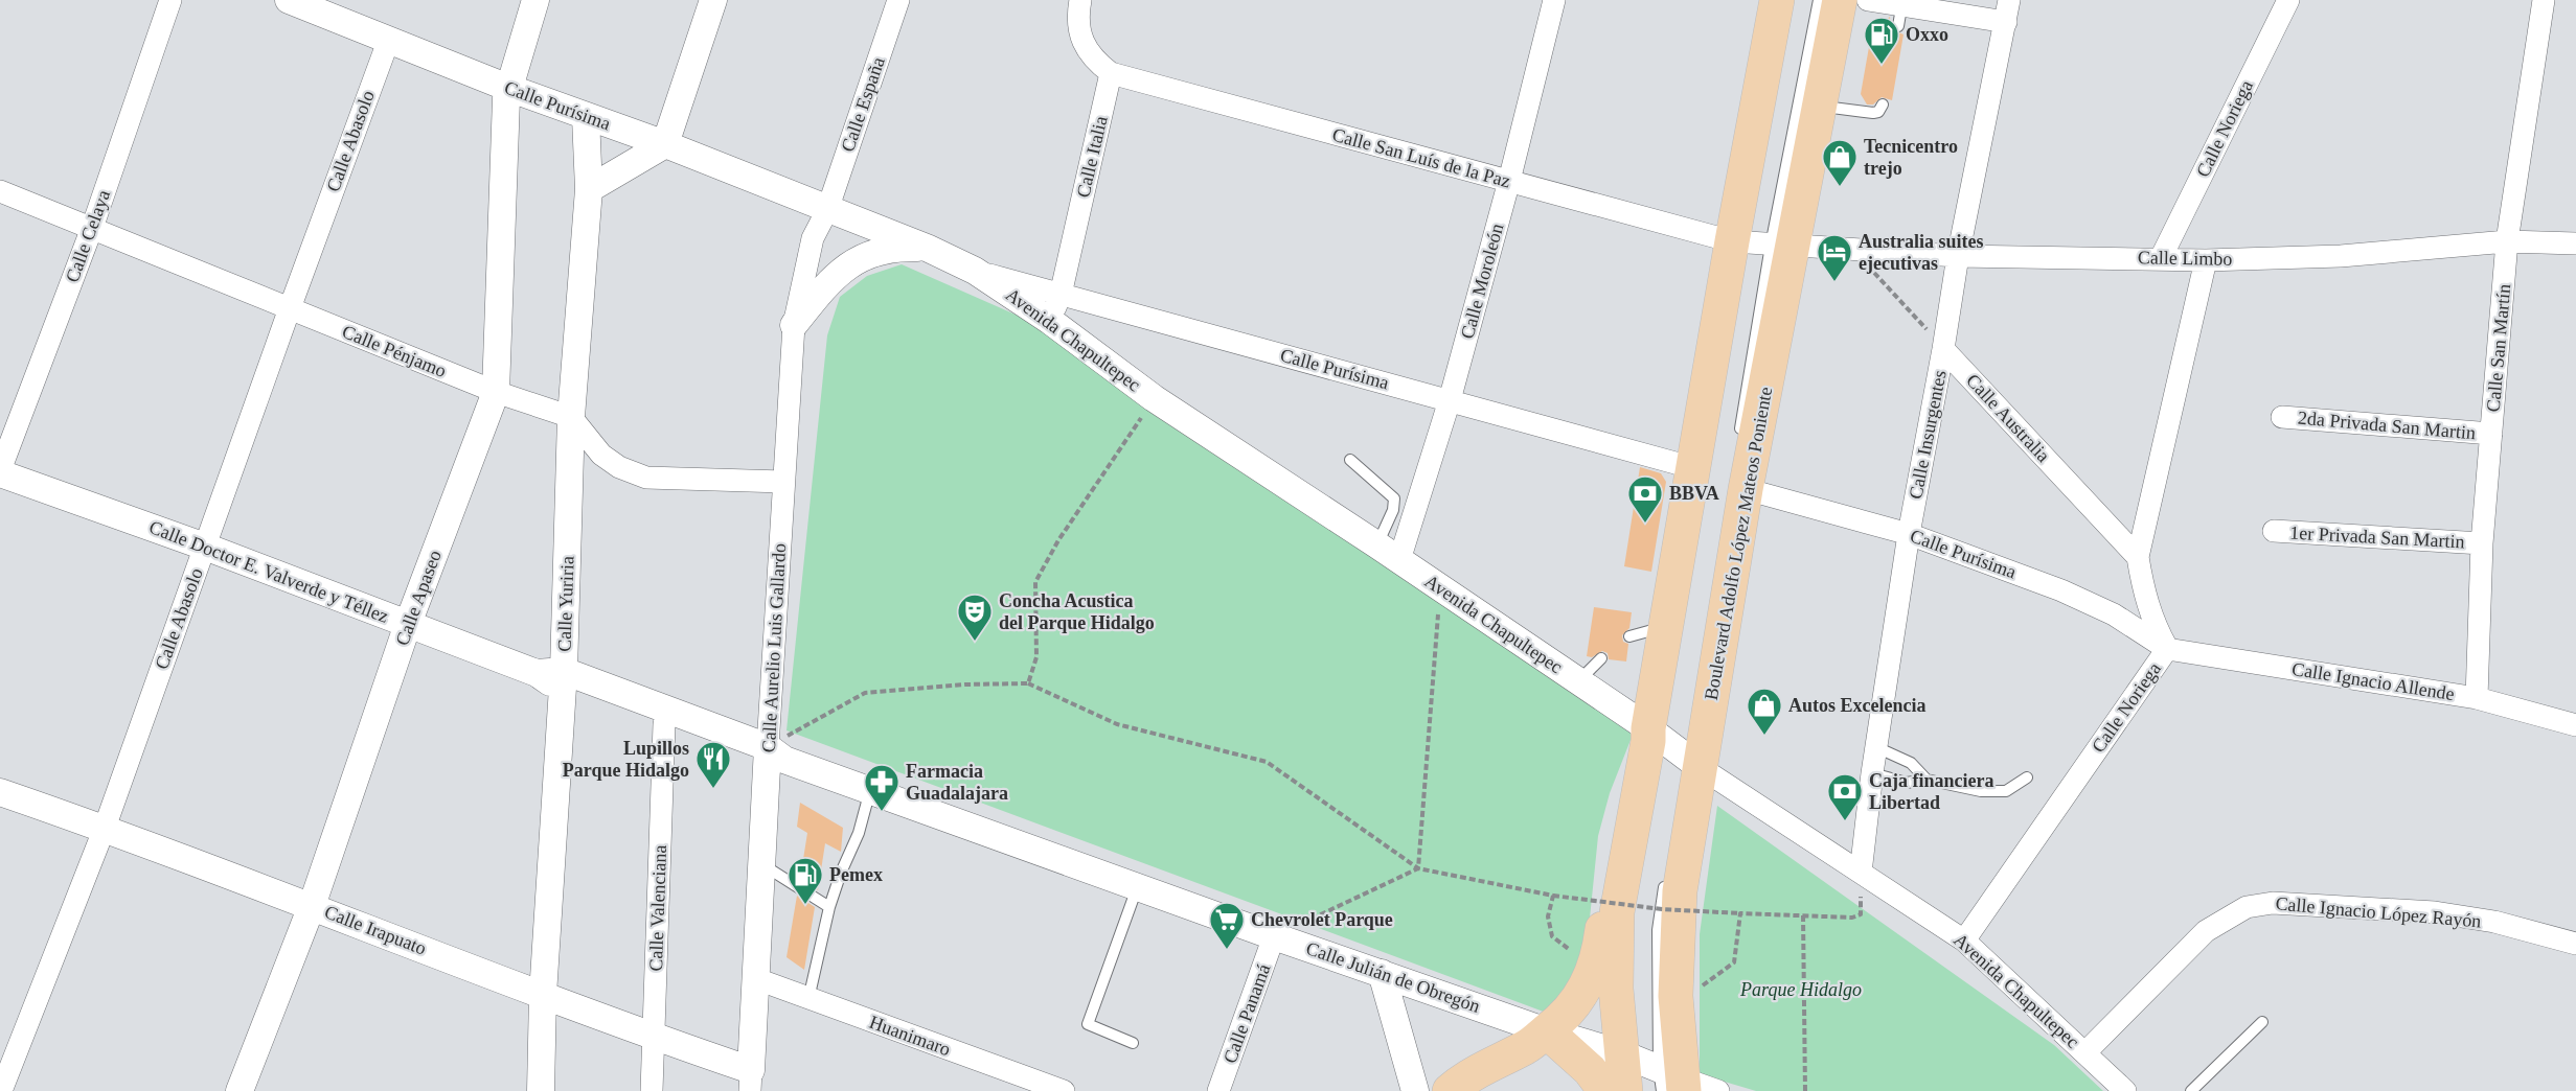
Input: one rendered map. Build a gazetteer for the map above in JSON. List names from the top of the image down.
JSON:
{
  "streets": {
    "main road": ["Boulevard Adolfo López Mateos Poniente"],
    "street": [
      "Calle España",
      "Calle Purísima",
      "Calle Noriega",
      "Calle Abasolo",
      "Calle Italia",
      "Calle San Luís de la Paz",
      "Calle Celaya",
      "Calle Limbo",
      "Calle Moroleón",
      "Avenida Chapultepec",
      "Calle San Martín",
      "Calle Pénjamo",
      "Calle Australia",
      "2da Privada San Martin",
      "Calle Insurgentes",
      "1er Privada San Martin",
      "Calle Doctor E. Valverde y Téllez",
      "Calle Apaseo",
      "Calle Yuriria",
      "Calle Aurelio Luis Gallardo",
      "Calle Ignacio Allende",
      "Calle Valenciana",
      "Calle Ignacio López Rayón",
      "Calle Irapuato",
      "Calle Julián de Obregón",
      "Calle Panamá",
      "Huanimaro"
    ]
  },
  "crossings": [
    ["Calle España", "Calle Purísima"],
    ["Calle España", "Avenida Chapultepec"],
    ["Calle España", "Calle Aurelio Luis Gallardo"],
    ["Calle Purísima", "Calle Noriega"],
    ["Calle Purísima", "Calle Abasolo"],
    ["Calle Purísima", "Calle Italia"],
    ["Calle Purísima", "Calle Moroleón"],
    ["Calle Purísima", "Avenida Chapultepec"],
    ["Calle Purísima", "Calle Insurgentes"],
    ["Calle Purísima", "Boulevard Adolfo López Mateos Poniente"],
    ["Calle Purísima", "Calle Apaseo"],
    ["Calle Purísima", "Calle Yuriria"],
    ["Calle Purísima", "Calle Aurelio Luis Gallardo"],
    ["Calle Purísima", "Calle Ignacio Allende"],
    ["Calle Noriega", "Calle Limbo"],
    ["Calle Noriega", "Avenida Chapultepec"],
    ["Calle Noriega", "Calle Australia"],
    ["Calle Noriega", "Calle Ignacio Allende"],
    ["Calle Abasolo", "Calle Pénjamo"],
    ["Calle Abasolo", "Calle Doctor E. Valverde y Téllez"],
    ["Calle Abasolo", "Calle Irapuato"],
    ["Calle Italia", "Calle San Luís de la Paz"],
    ["Calle Italia", "Avenida Chapultepec"],
    ["Calle San Luís de la Paz", "Calle Limbo"],
    ["Calle San Luís de la Paz", "Calle Moroleón"],
    ["Calle San Luís de la Paz", "Boulevard Adolfo López Mateos Poniente"],
    ["Calle Celaya", "Calle Pénjamo"],
    ["Calle Celaya", "Calle Doctor E. Valverde y Téllez"],
    ["Calle Limbo", "Calle San Martín"],
    ["Calle Limbo", "Calle Insurgentes"],
    ["Calle Limbo", "Boulevard Adolfo López Mateos Poniente"],
    ["Calle Moroleón", "Avenida Chapultepec"],
    ["Avenida Chapultepec", "Calle Insurgentes"],
    ["Avenida Chapultepec", "Boulevard Adolfo López Mateos Poniente"],
    ["Avenida Chapultepec", "Calle Aurelio Luis Gallardo"],
    ["Avenida Chapultepec", "Calle Ignacio López Rayón"],
    ["Calle San Martín", "2da Privada San Martin"],
    ["Calle San Martín", "1er Privada San Martin"],
    ["Calle San Martín", "Calle Ignacio Allende"],
    ["Calle Pénjamo", "Calle Apaseo"],
    ["Calle Pénjamo", "Calle Yuriria"],
    ["Calle Australia", "Calle Insurgentes"],
    ["Boulevard Adolfo López Mateos Poniente", "Calle Julián de Obregón"],
    ["Calle Doctor E. Valverde y Téllez", "Calle Apaseo"],
    ["Calle Doctor E. Valverde y Téllez", "Calle Yuriria"],
    ["Calle Doctor E. Valverde y Téllez", "Calle Aurelio Luis Gallardo"],
    ["Calle Doctor E. Valverde y Téllez", "Calle Valenciana"],
    ["Calle Doctor E. Valverde y Téllez", "Calle Julián de Obregón"],
    ["Calle Apaseo", "Calle Irapuato"],
    ["Calle Yuriria", "Calle Irapuato"],
    ["Calle Aurelio Luis Gallardo", "Calle Irapuato"],
    ["Calle Aurelio Luis Gallardo", "Calle Julián de Obregón"],
    ["Calle Aurelio Luis Gallardo", "Huanimaro"],
    ["Calle Valenciana", "Calle Irapuato"],
    ["Calle Julián de Obregón", "Calle Panamá"]
  ],
  "parks": ["Parque Hidalgo"],
  "places": {
    "fuel station": ["Oxxo", "Pemex"],
    "shop": ["Tecnicentro trejo", "Autos Excelencia"],
    "hotel": ["Australia suites ejecutivas"],
    "bank": ["BBVA", "Caja financiera Libertad"],
    "theatre": ["Concha Acustica del Parque Hidalgo"],
    "restaurant": ["Lupillos Parque Hidalgo"],
    "pharmacy": ["Farmacia Guadalajara"],
    "supermarket": ["Chevrolet Parque"]
  }
}
